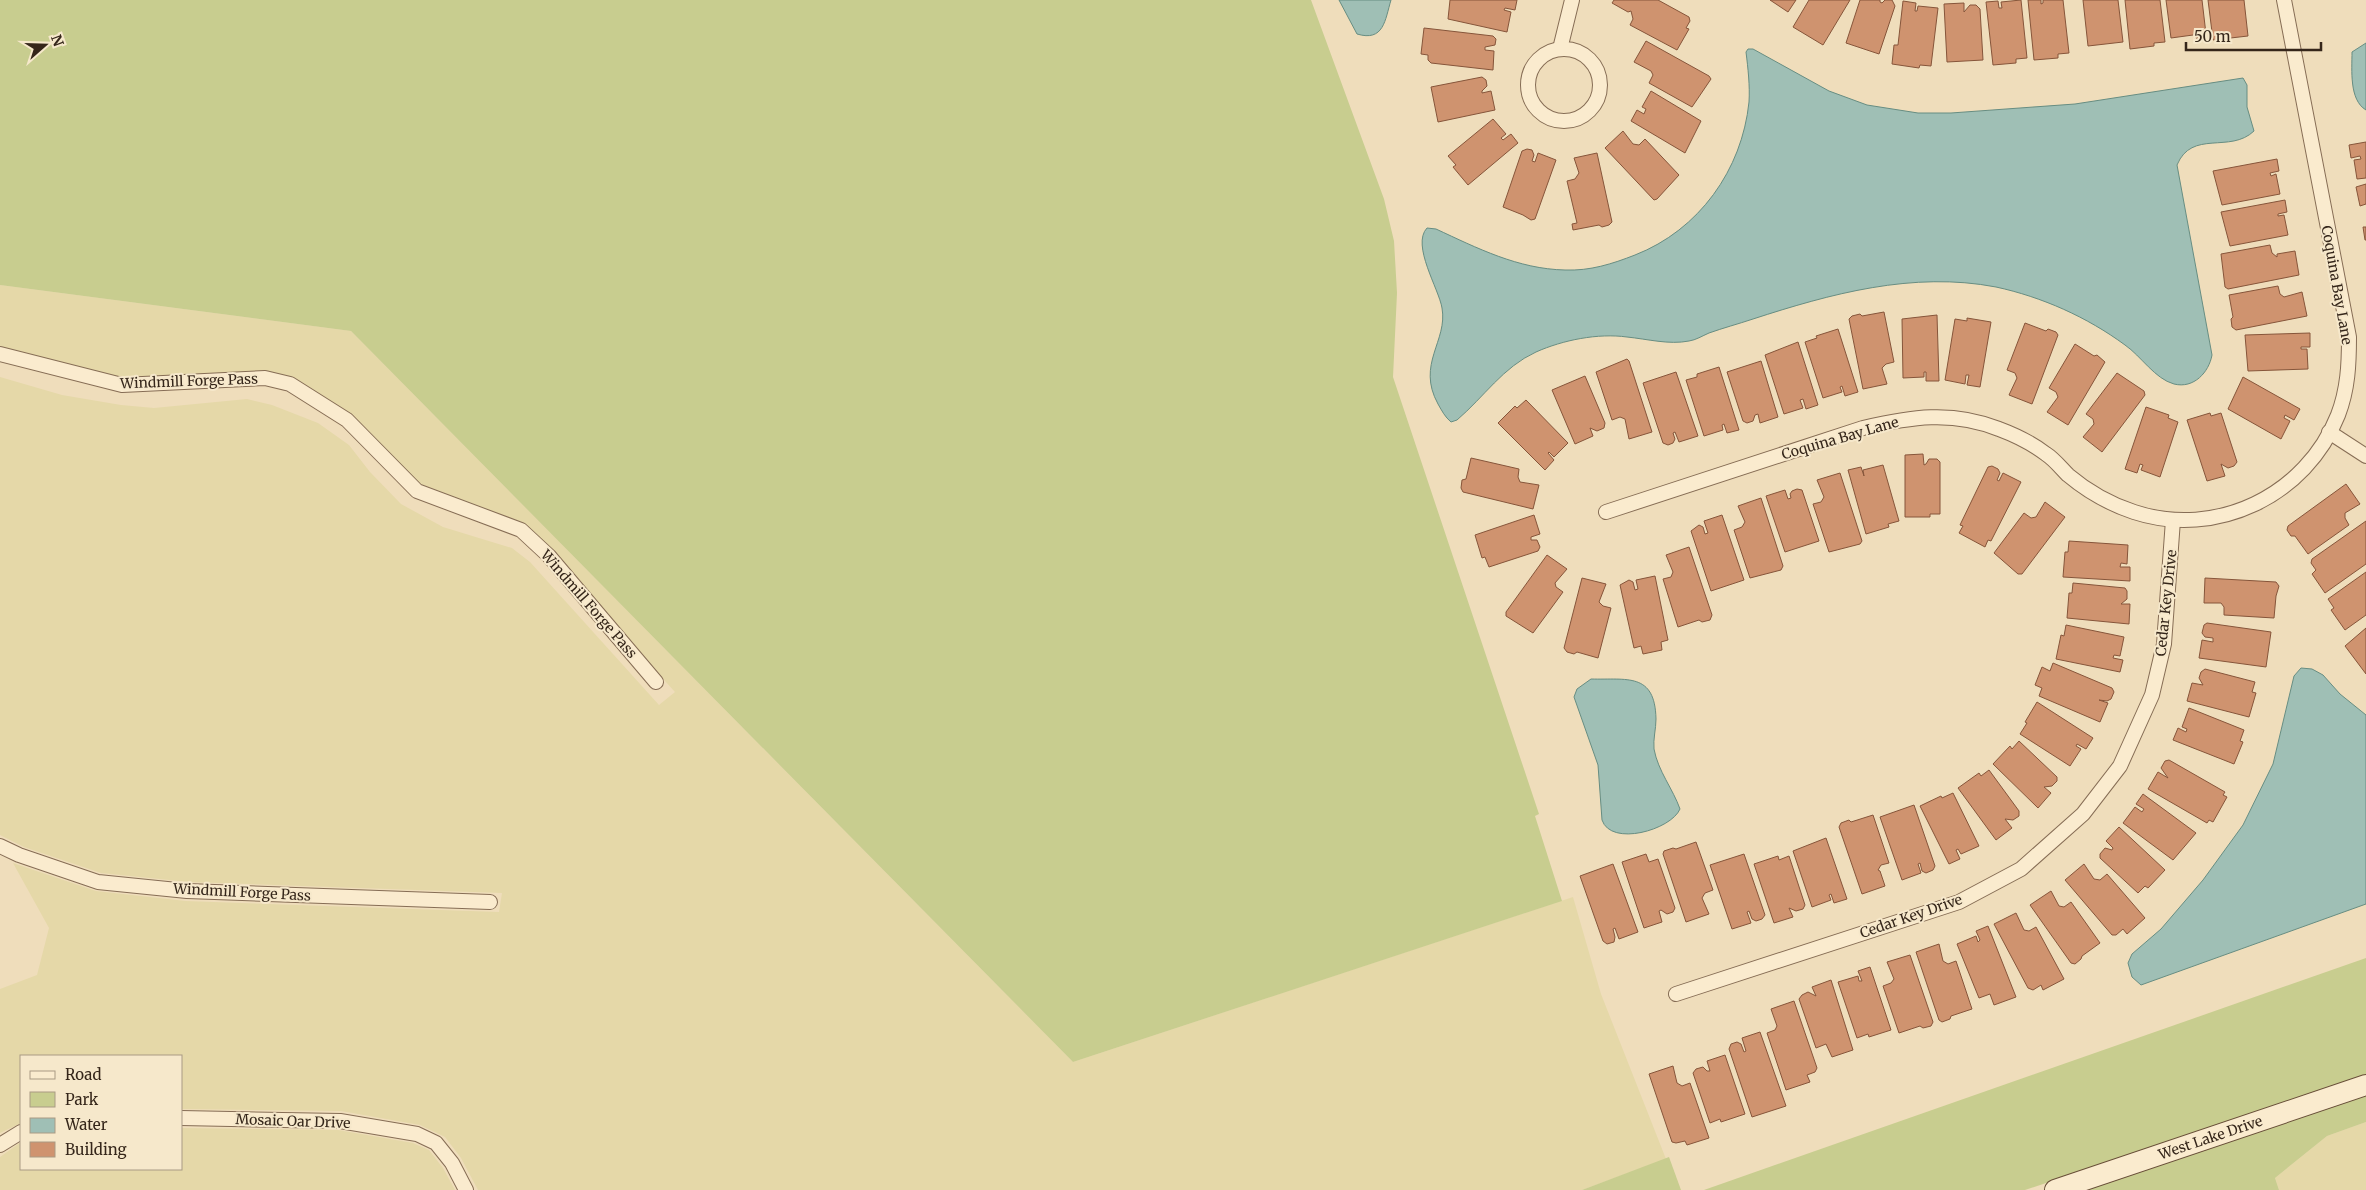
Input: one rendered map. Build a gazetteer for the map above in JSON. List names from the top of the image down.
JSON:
{
  "streets": {
    "street": [
      "Coquina Bay Lane",
      "Windmill Forge Pass",
      "Cedar Key Drive",
      "Mosaic Oar Drive",
      "West Lake Drive"
    ]
  },
  "crossings": [
    ["Coquina Bay Lane", "Cedar Key Drive"]
  ],
  "legend": [
    "Road",
    "Park",
    "Water",
    "Building"
  ],
  "scale_bar": "50 m",
  "north": "right"
}
